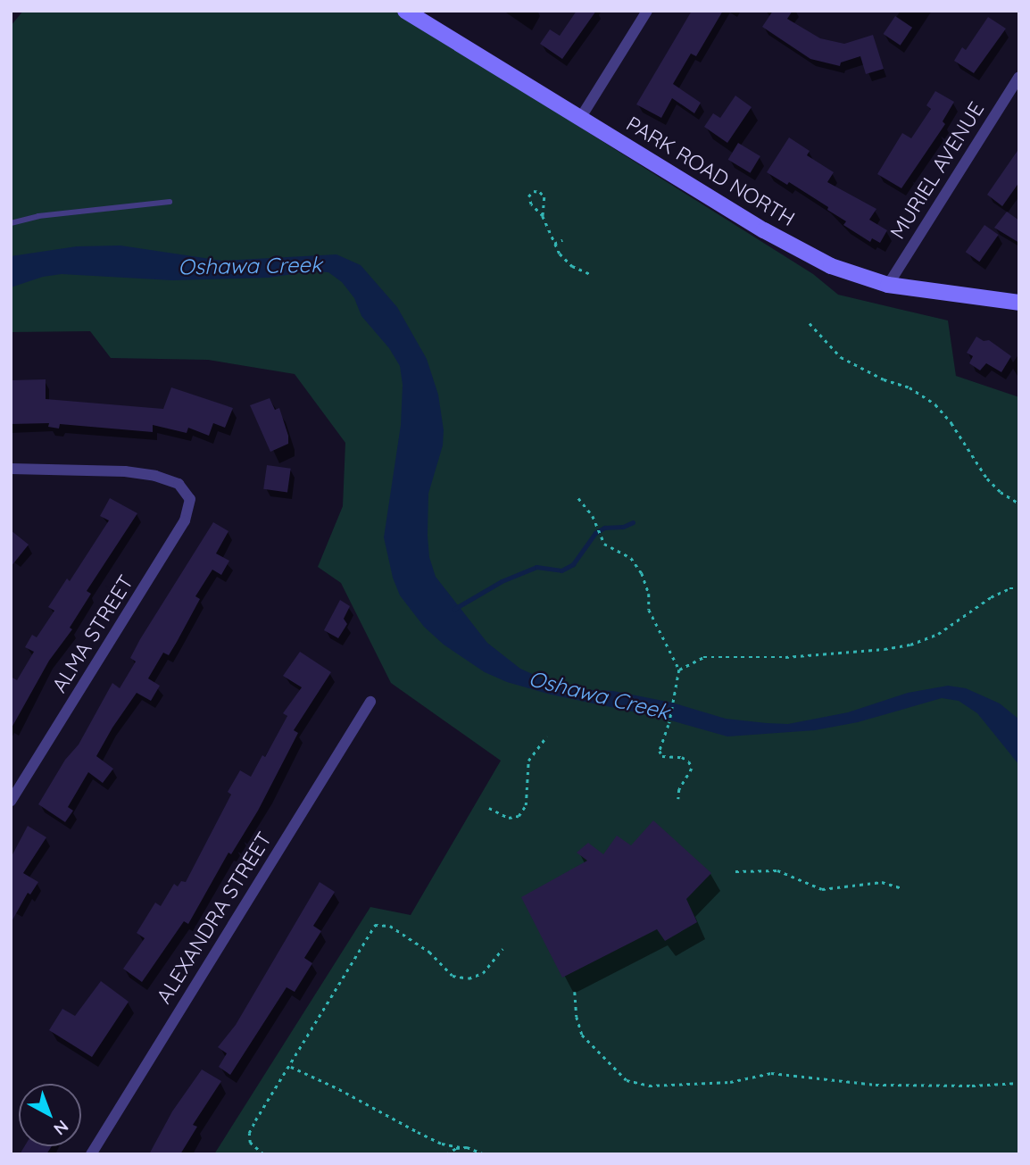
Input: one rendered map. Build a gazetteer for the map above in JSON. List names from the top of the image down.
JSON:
{
  "streets": {
    "main road": ["PARK ROAD NORTH"],
    "street": ["MURIEL AVENUE", "ALMA STREET", "ALEXANDRA STREET"]
  },
  "crossings": [
    ["MURIEL AVENUE", "PARK ROAD NORTH"]
  ],
  "water": ["Oshawa Creek"],
  "north": "bottom right"
}
